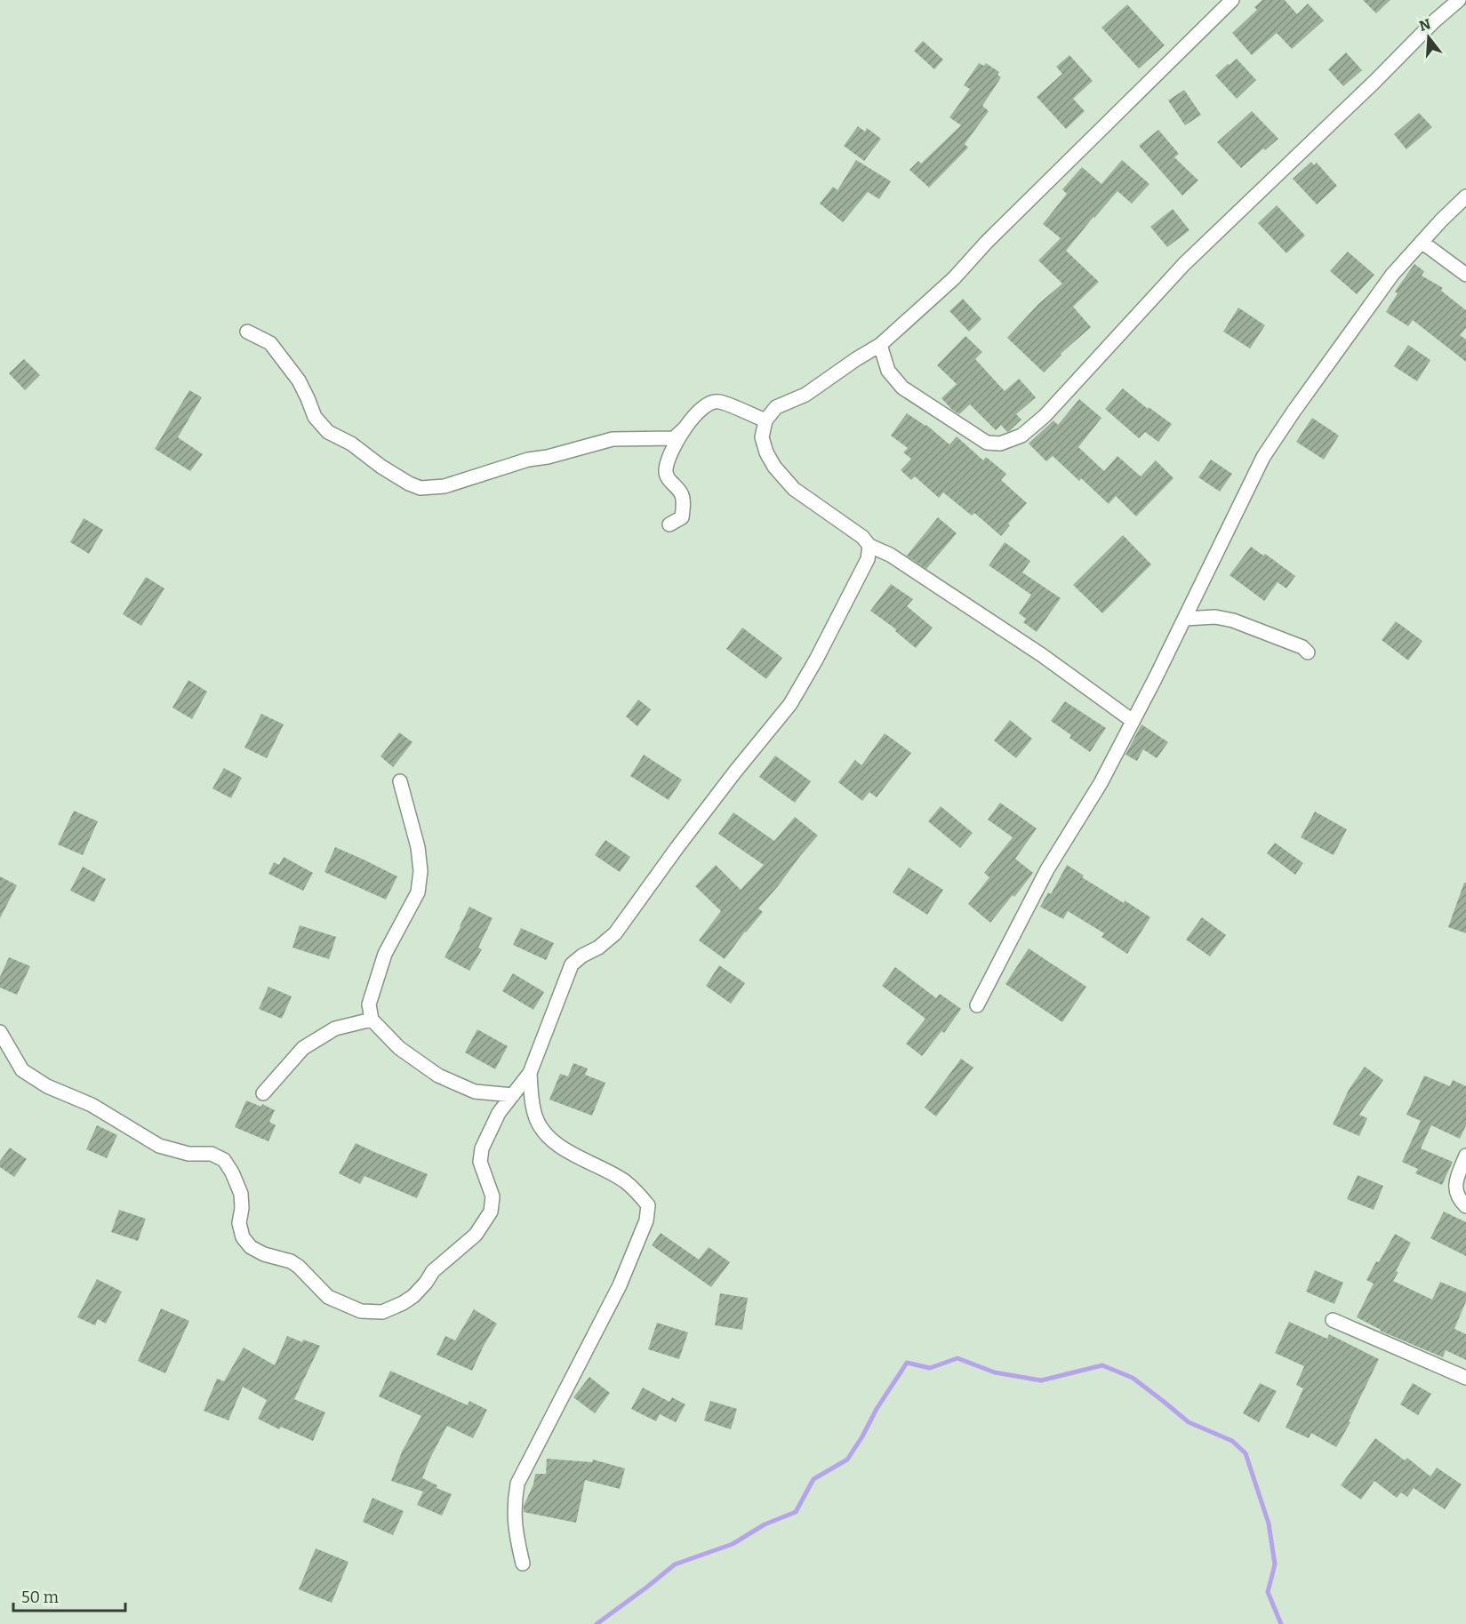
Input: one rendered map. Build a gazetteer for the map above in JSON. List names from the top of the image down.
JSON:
{
  "scale_bar": "50 m",
  "north": "top"
}
